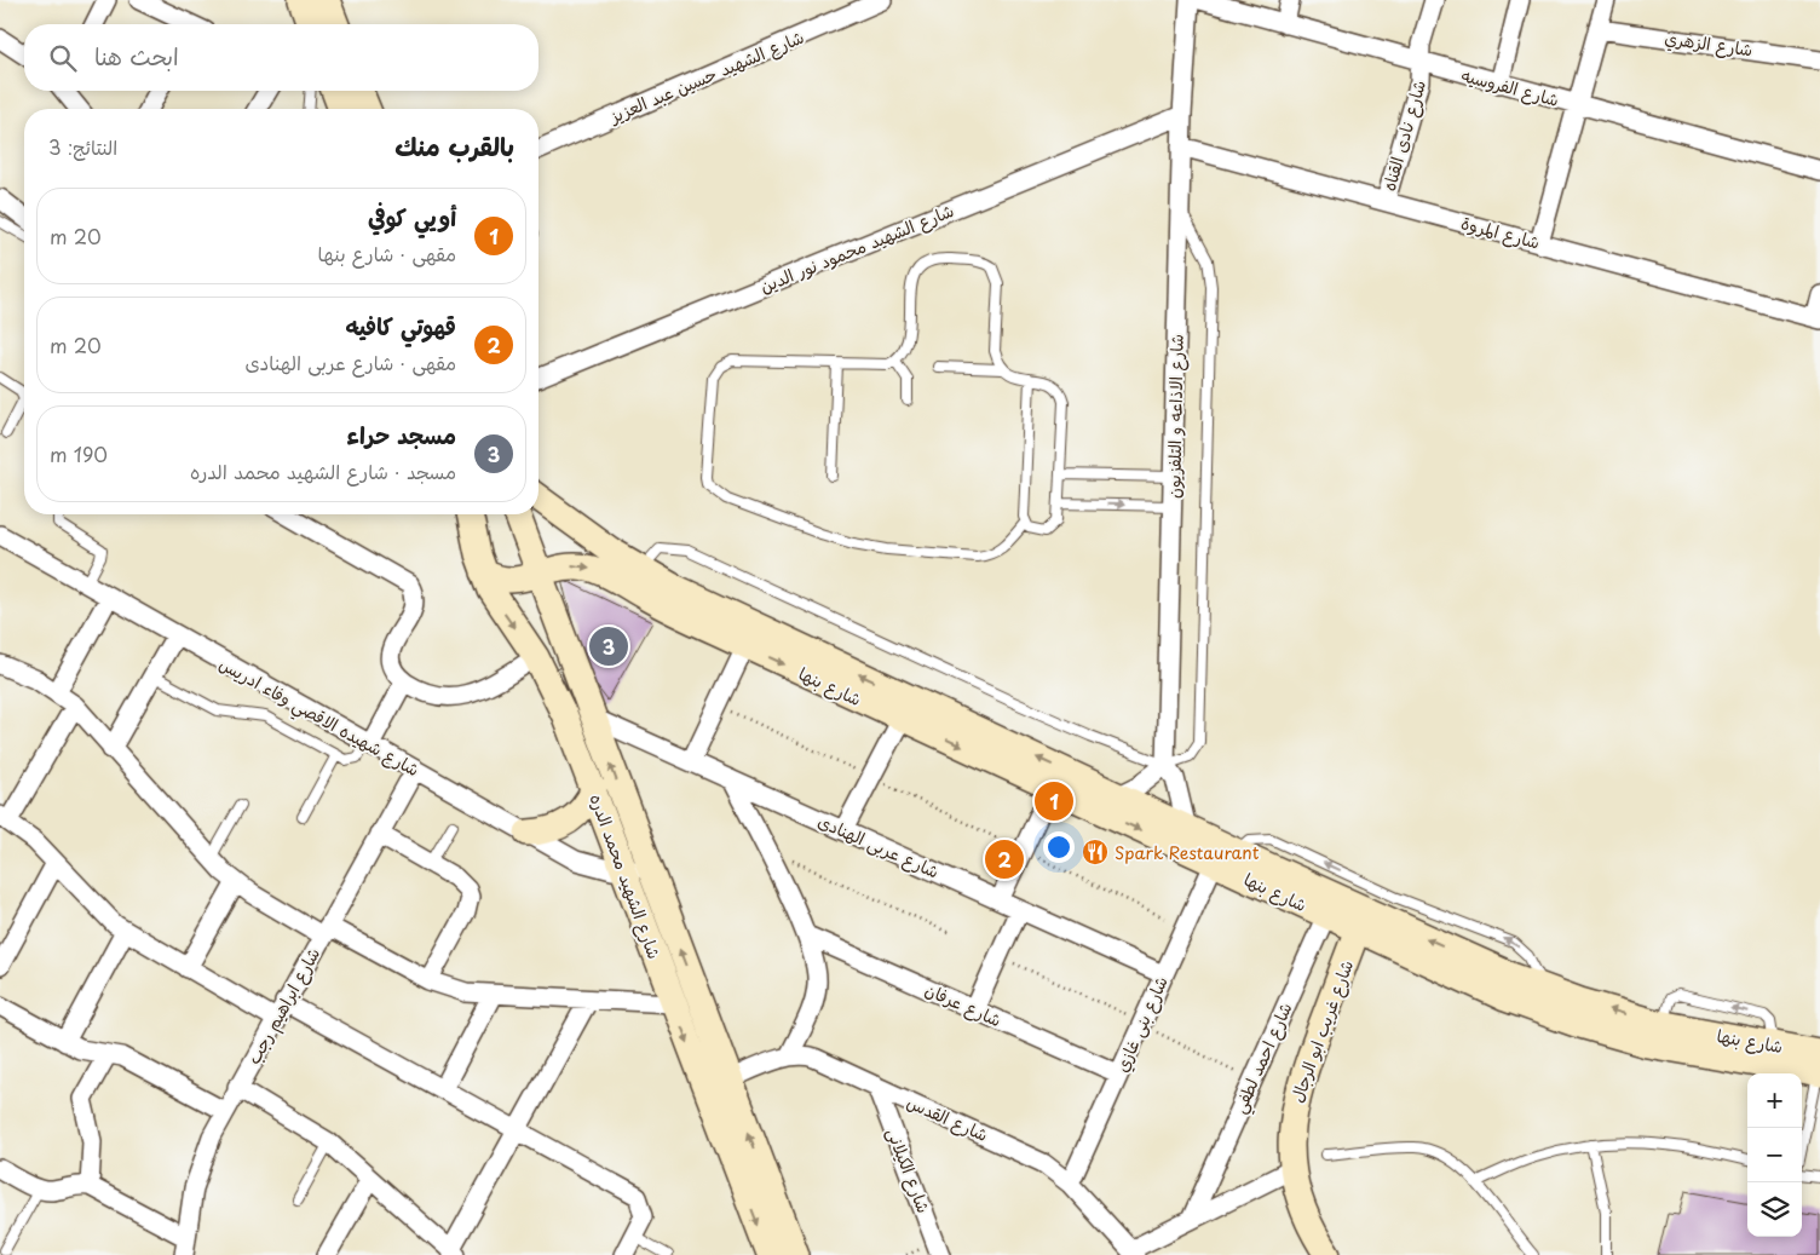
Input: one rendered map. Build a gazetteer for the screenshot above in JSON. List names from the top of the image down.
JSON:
{
  "streets": {
    "main road": ["شارع بنها", "شارع الشهيد محمد الدره", "شارع غريب ابو الرجال"],
    "street": [
      "شارع الزهري",
      "شارع الشهيد حسين عبد العزيز",
      "شارع الفروسيه",
      "شارع نادى القناه",
      "شارع المروة",
      "شارع الشهيد محمود نور الدين",
      "شارع الاذاعه و التلفزيون",
      "شارع شهيده الاقصي وفاء ادريس",
      "شارع عربى الهنادى",
      "شارع عرفان",
      "شارع ابراهيم رجب",
      "شارع بنى غازي",
      "شارع احمد لطفي",
      "شارع القدس",
      "شارع الكيلانى"
    ]
  },
  "crossings": [
    ["شارع الفروسيه", "شارع نادى القناه"],
    ["شارع نادى القناه", "شارع المروة"],
    ["شارع المروة", "شارع الاذاعه و التلفزيون"],
    ["شارع الشهيد محمود نور الدين", "شارع الاذاعه و التلفزيون"],
    ["شارع الاذاعه و التلفزيون", "شارع بنها"],
    ["شارع بنها", "شارع الشهيد محمد الدره"],
    ["شارع بنها", "شارع بنى غازي"],
    ["شارع بنها", "شارع غريب ابو الرجال"],
    ["شارع بنها", "شارع احمد لطفي"],
    ["شارع شهيده الاقصي وفاء ادريس", "شارع الشهيد محمد الدره"],
    ["شارع شهيده الاقصي وفاء ادريس", "شارع ابراهيم رجب"],
    ["شارع عربى الهنادى", "شارع الشهيد محمد الدره"],
    ["شارع عربى الهنادى", "شارع بنى غازي"],
    ["شارع الشهيد محمد الدره", "شارع القدس"],
    ["شارع عرفان", "شارع بنى غازي"],
    ["شارع بنى غازي", "شارع القدس"],
    ["شارع القدس", "شارع الكيلانى"]
  ],
  "places": {
    "restaurant": ["Spark Restaurant"]
  },
  "page": {
    "search": "ابحث هنا",
    "heading": ["بالقرب منك", "النتائج: 3"],
    "list": [
      {
        "mark": "1",
        "name": "أويي كوفي",
        "note": "مقهى · شارع بنها",
        "value": "20 m"
      },
      {
        "mark": "2",
        "name": "قهوتي كافيه",
        "note": "مقهى · شارع عربى الهنادى",
        "value": "20 m"
      },
      {
        "mark": "3",
        "name": "مسجد حراء",
        "note": "مسجد · شارع الشهيد محمد الدره",
        "value": "190 m"
      }
    ],
    "pins": ["3", "1", "2"],
    "map_buttons": ["+", "−"]
  }
}
